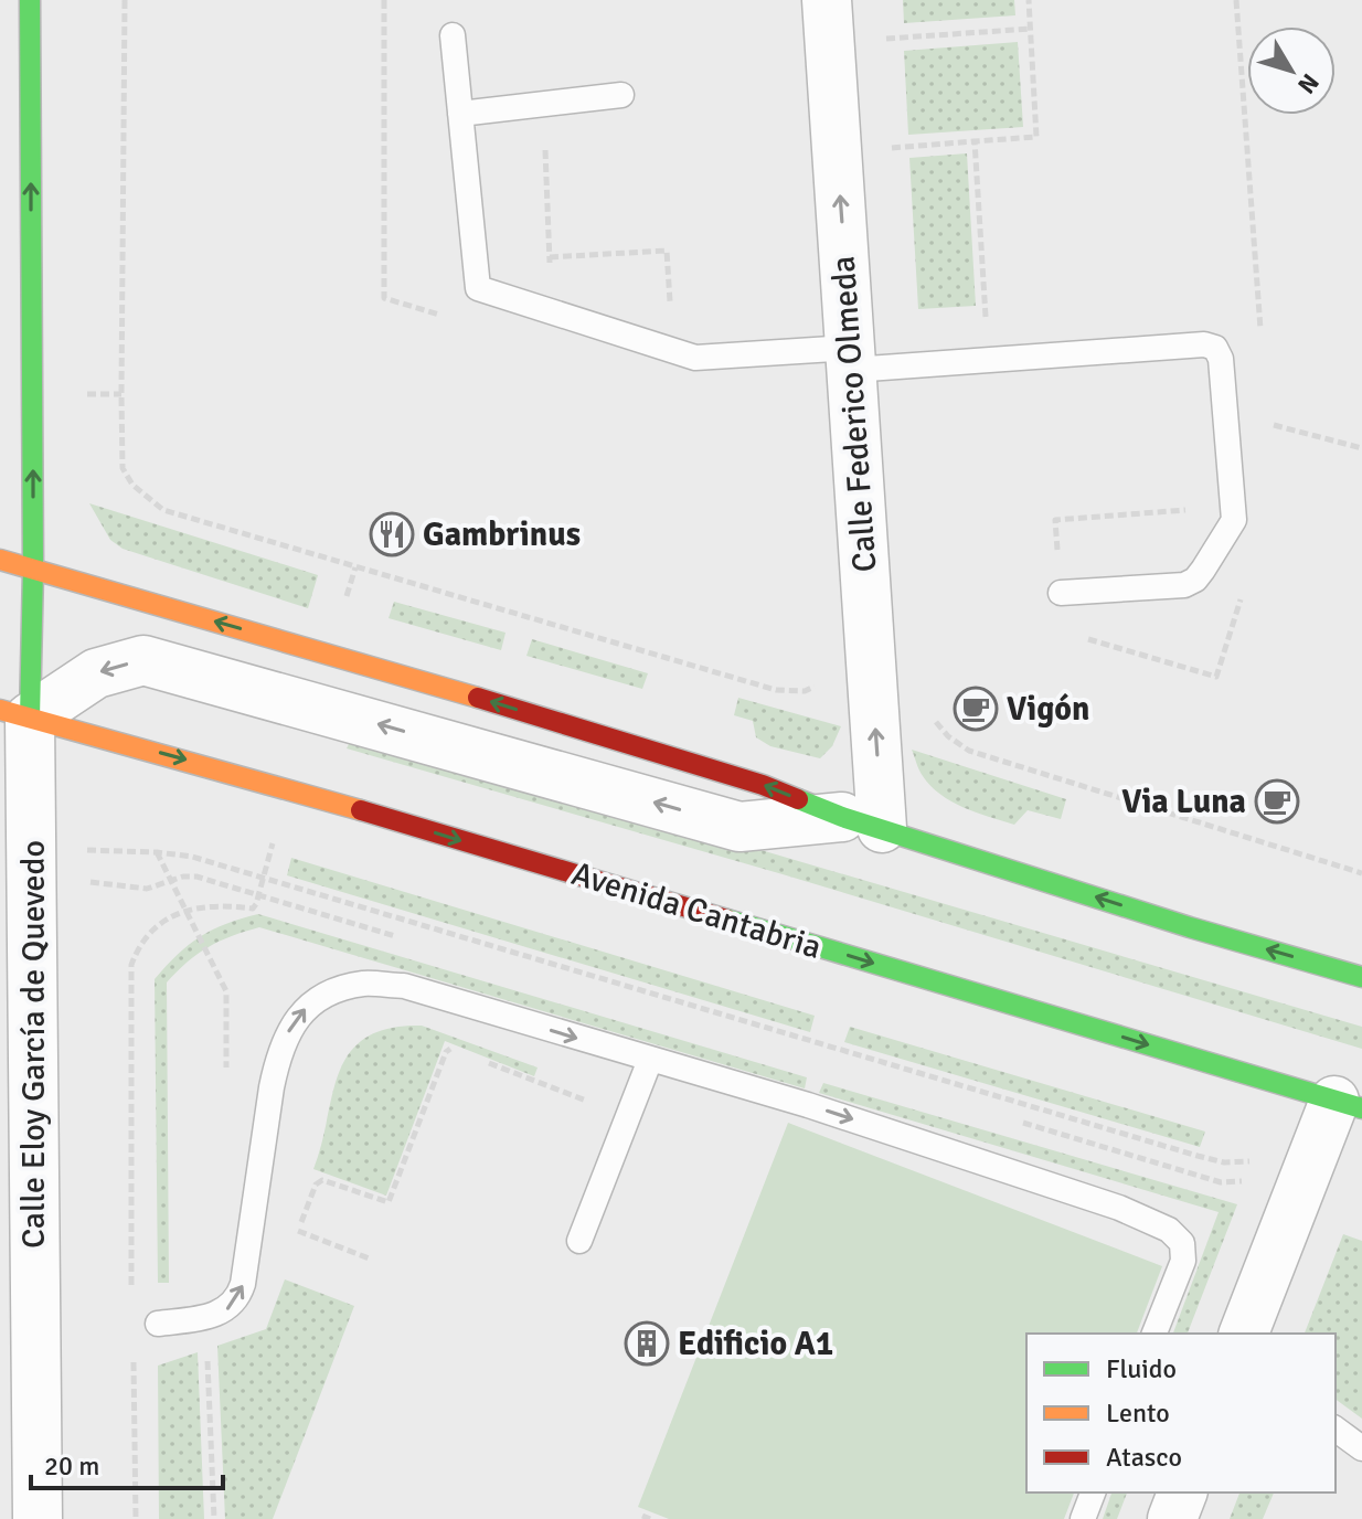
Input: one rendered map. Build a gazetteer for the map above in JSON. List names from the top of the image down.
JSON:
{
  "streets": {
    "main road": ["Avenida Cantabria", "Calle Eloy García de Quevedo"],
    "street": ["Calle Federico Olmeda"]
  },
  "crossings": [
    ["Avenida Cantabria", "Calle Eloy García de Quevedo"]
  ],
  "one_way": ["Calle Federico Olmeda", "Calle Eloy García de Quevedo"],
  "places": {
    "restaurant": ["Gambrinus"],
    "cafe": ["Vigón", "Via Luna"],
    "building": ["Edificio A1"]
  },
  "legend": ["Fluido", "Lento", "Atasco"],
  "scale_bar": "20 m",
  "north": "bottom right"
}
